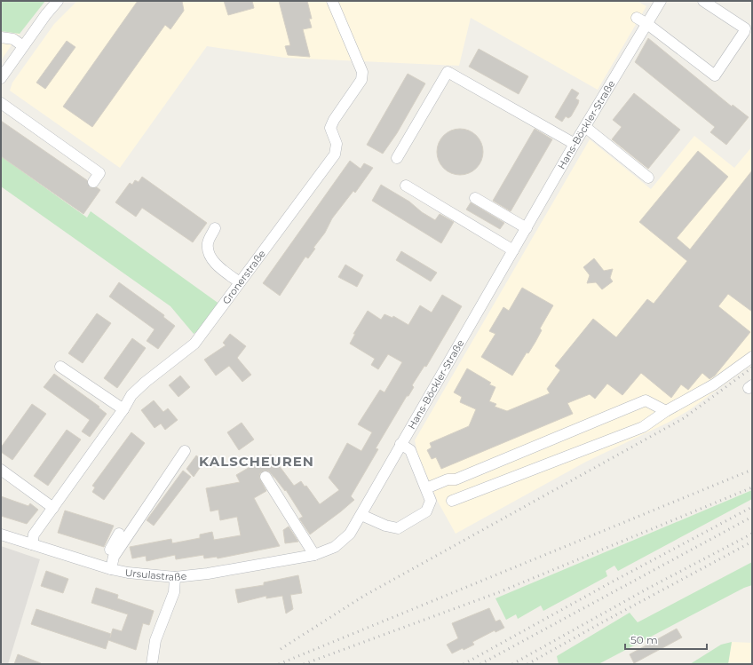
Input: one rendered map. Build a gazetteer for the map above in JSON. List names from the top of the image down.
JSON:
{
  "streets": {
    "street": ["Hans-Böckler-Straße", "Gronerstraße", "Ursulastraße"]
  },
  "crossings": [
    ["Hans-Böckler-Straße", "Ursulastraße"],
    ["Gronerstraße", "Ursulastraße"]
  ],
  "districts": ["KALSCHEUREN"],
  "scale_bar": "50 m"
}
